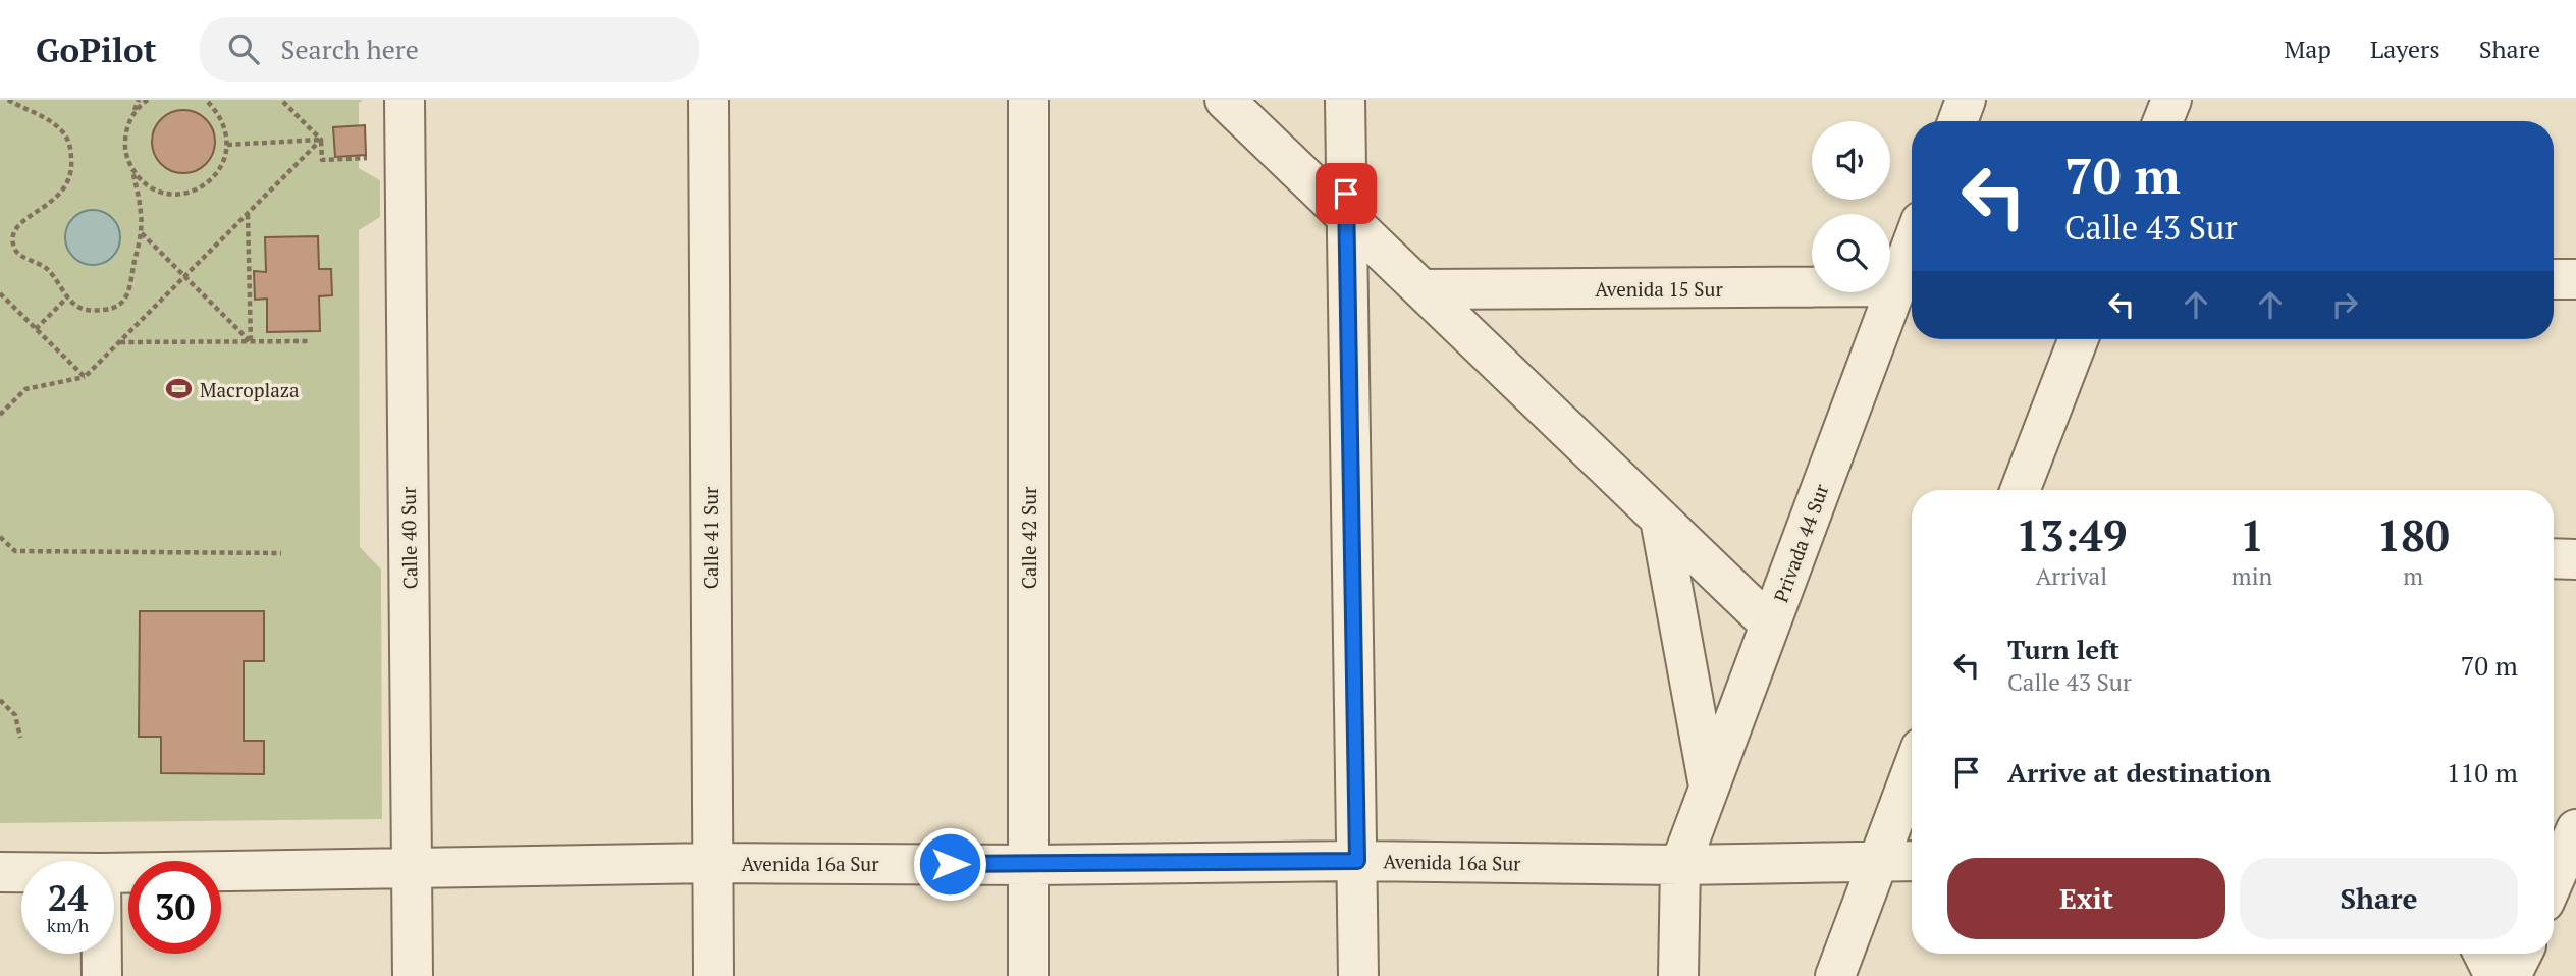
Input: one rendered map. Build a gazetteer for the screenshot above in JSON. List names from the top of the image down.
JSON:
{
  "streets": {
    "street": [
      "Avenida 15 Sur",
      "Calle 40 Sur",
      "Calle 41 Sur",
      "Calle 42 Sur",
      "Privada 44 Sur",
      "Avenida 16a Sur"
    ]
  },
  "crossings": [
    ["Avenida 15 Sur", "Privada 44 Sur"],
    ["Calle 40 Sur", "Avenida 16a Sur"],
    ["Calle 41 Sur", "Avenida 16a Sur"],
    ["Calle 42 Sur", "Avenida 16a Sur"],
    ["Privada 44 Sur", "Avenida 16a Sur"]
  ],
  "places": {
    "sports": ["Macroplaza"]
  },
  "page": {
    "header": "GoPilot",
    "search": "Search here",
    "nav": ["Map", "Layers", "Share"],
    "turn": ["70 m", "Calle 43 Sur"],
    "eta": [
      "13:49",
      "Arrival",
      "1",
      "min",
      "180",
      "m"
    ],
    "list": [
      {
        "name": "Turn left",
        "note": "Calle 43 Sur",
        "value": "70 m"
      },
      {
        "name": "Arrive at destination",
        "value": "110 m"
      }
    ],
    "buttons": ["Exit", "Share"],
    "speed": "24 km/h",
    "limit": "30"
  }
}
